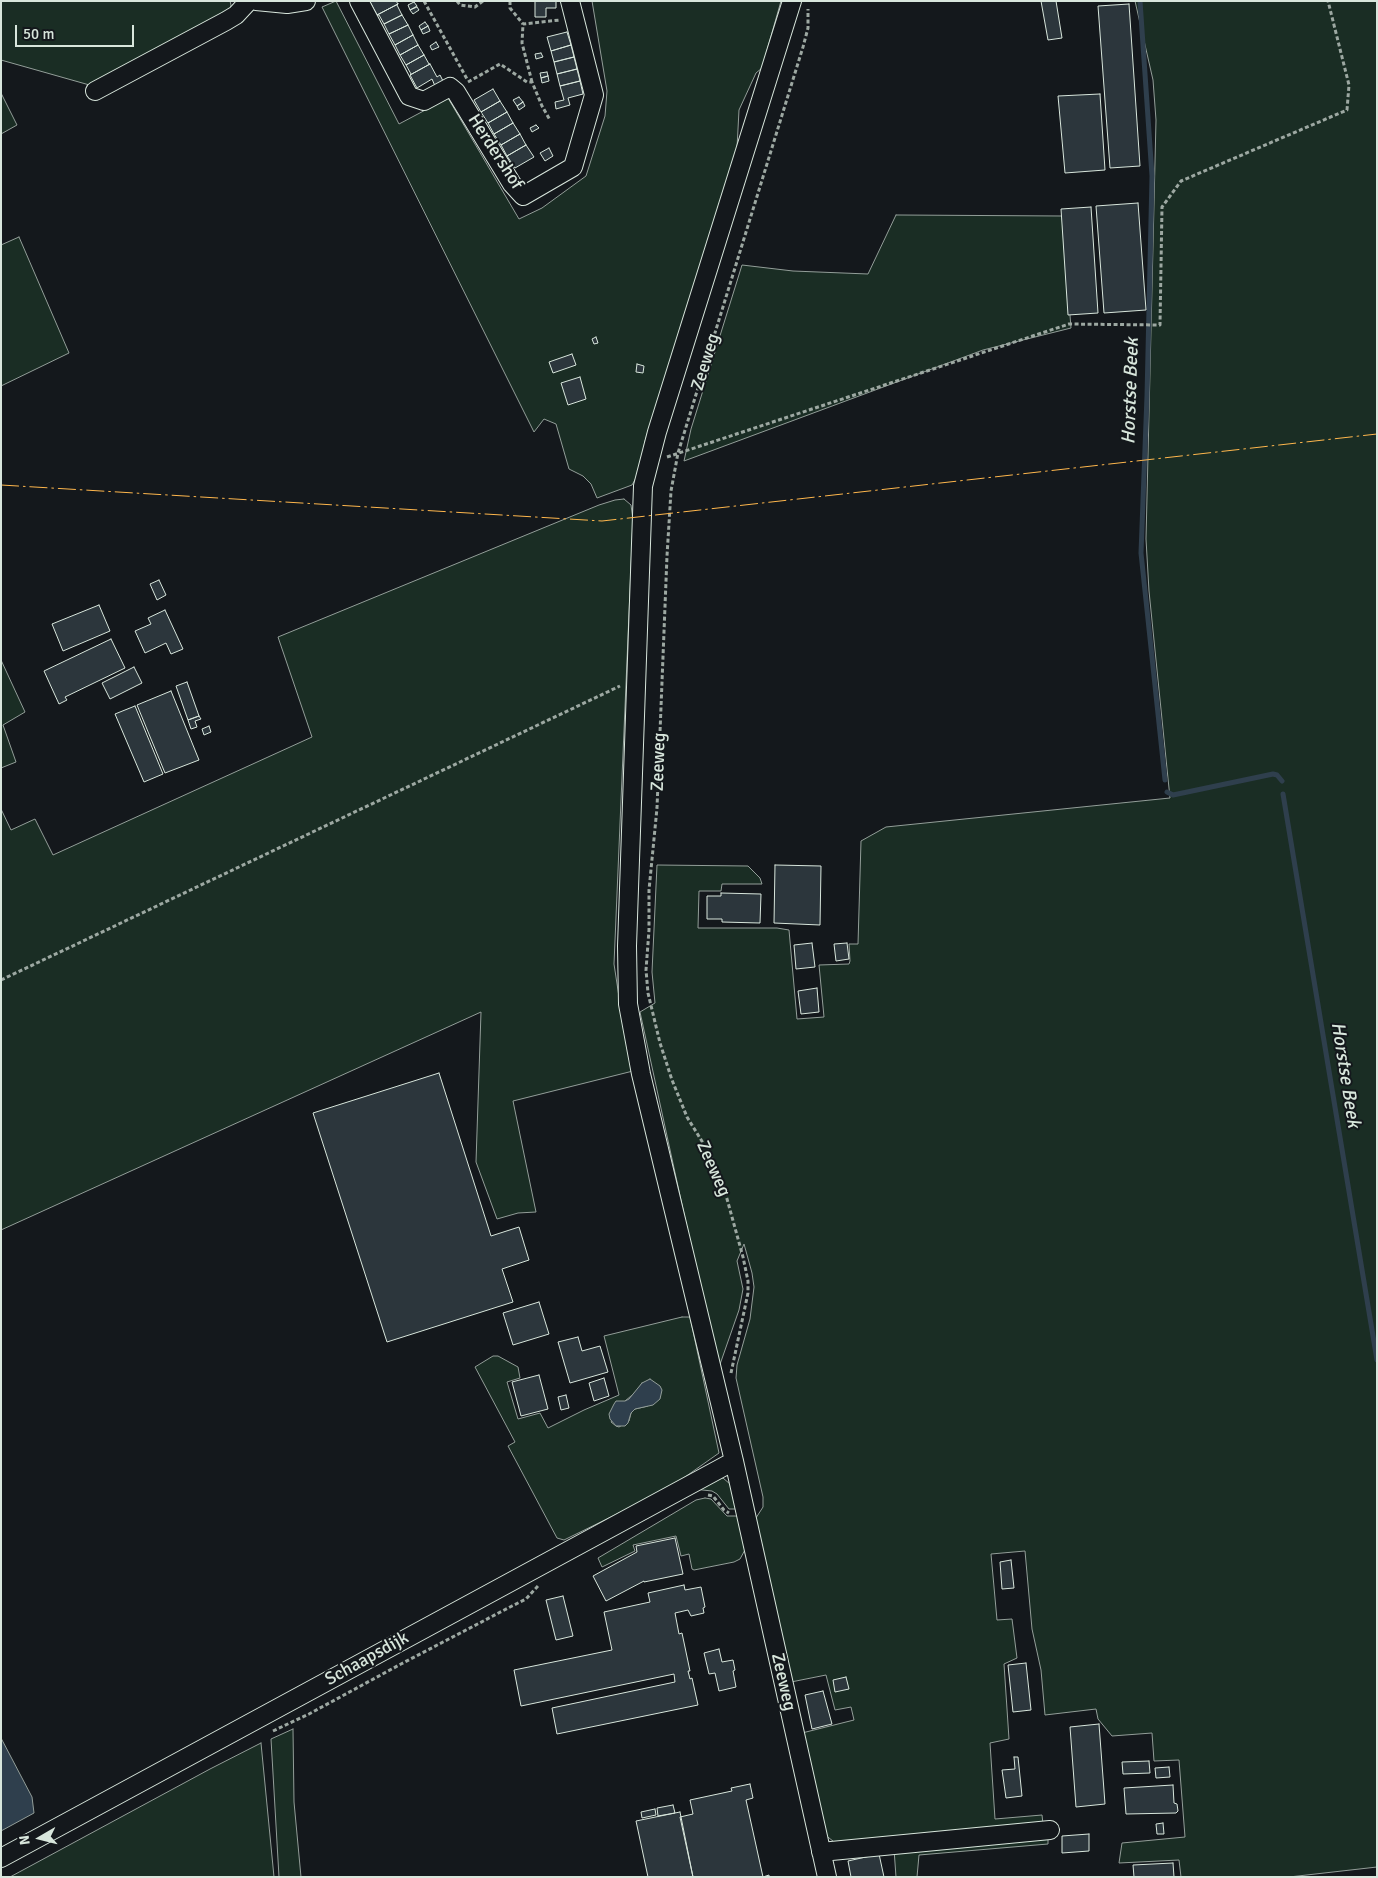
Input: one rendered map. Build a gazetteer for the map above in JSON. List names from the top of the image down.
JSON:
{
  "streets": {
    "street": ["Herdershof", "Zeeweg", "Schaapsdijk"]
  },
  "crossings": [
    ["Zeeweg", "Schaapsdijk"]
  ],
  "water": ["Horstse Beek"],
  "scale_bar": "50 m",
  "north": "left"
}
